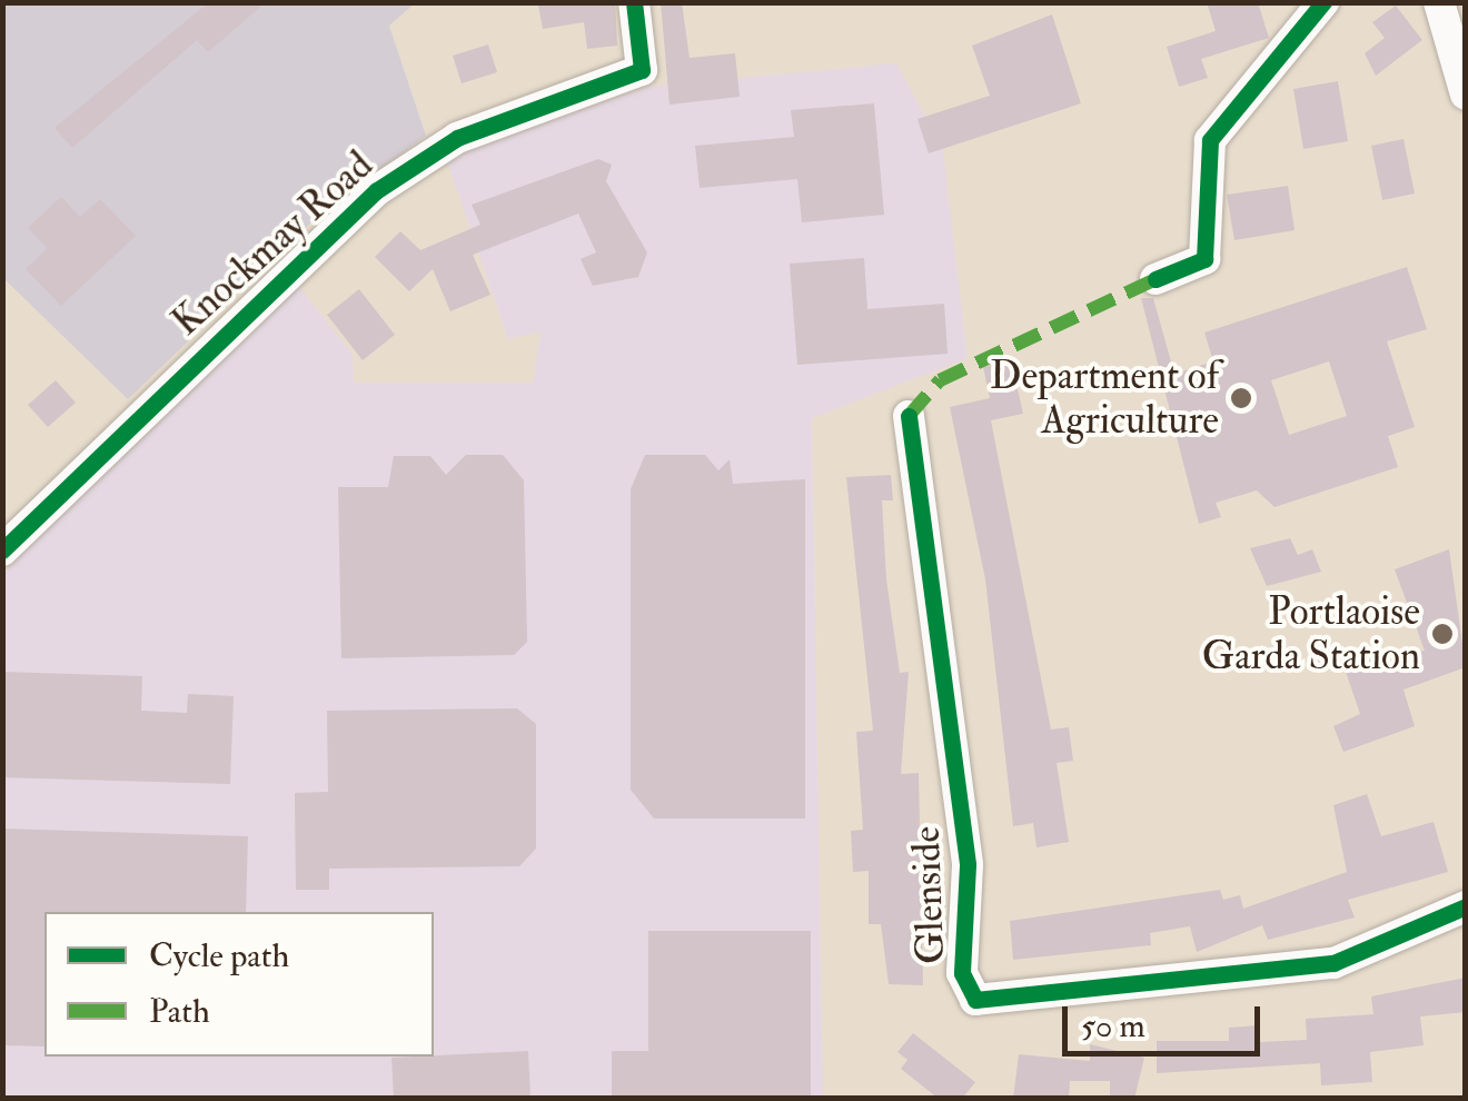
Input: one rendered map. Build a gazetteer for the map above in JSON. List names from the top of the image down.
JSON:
{
  "streets": {
    "street": ["Knockmay Road", "Glenside"]
  },
  "places": ["Department of Agriculture", "Portlaoise Garda Station"],
  "legend": ["Cycle path", "Path"],
  "scale_bar": "50 m"
}
